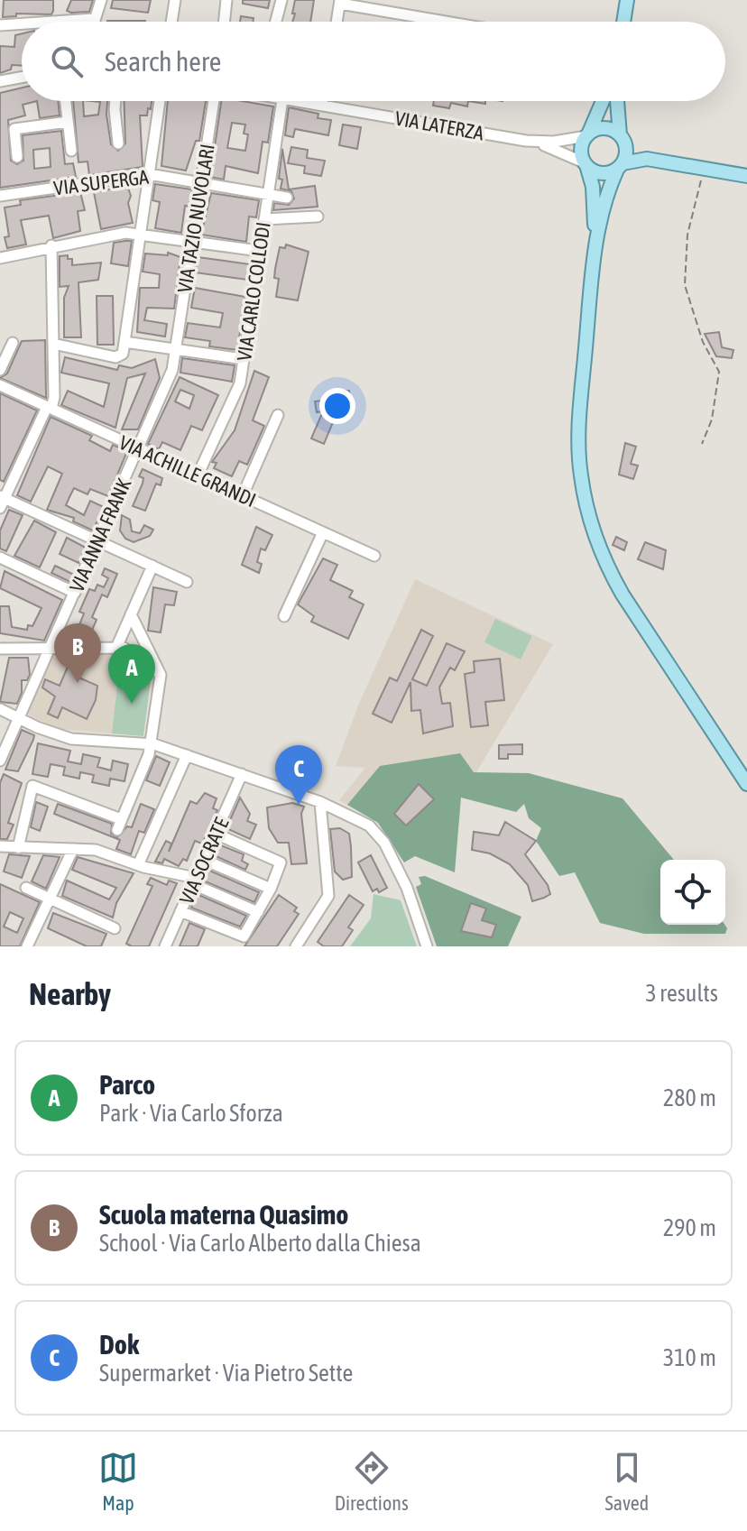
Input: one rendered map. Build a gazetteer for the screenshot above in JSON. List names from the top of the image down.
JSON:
{
  "streets": {
    "street": [
      "VIA LATERZA",
      "VIA SUPERGA",
      "VIA TAZIO NUVOLARI",
      "VIA CARLO COLLODI",
      "VIA ACHILLE GRANDI",
      "VIA ANNA FRANK",
      "VIA SOCRATE"
    ]
  },
  "crossings": [
    ["VIA SUPERGA", "VIA TAZIO NUVOLARI"],
    ["VIA SUPERGA", "VIA CARLO COLLODI"],
    ["VIA TAZIO NUVOLARI", "VIA ANNA FRANK"],
    ["VIA CARLO COLLODI", "VIA ACHILLE GRANDI"],
    ["VIA ACHILLE GRANDI", "VIA ANNA FRANK"]
  ],
  "page": {
    "search": "Search here",
    "pins": ["B", "A", "C"],
    "heading": ["Nearby", "3 results"],
    "list": [
      {
        "mark": "A",
        "name": "Parco",
        "note": "Park · Via Carlo Sforza",
        "value": "280 m"
      },
      {
        "mark": "B",
        "name": "Scuola materna Quasimo",
        "note": "School · Via Carlo Alberto dalla Chiesa",
        "value": "290 m"
      },
      {
        "mark": "C",
        "name": "Dok",
        "note": "Supermarket · Via Pietro Sette",
        "value": "310 m"
      }
    ],
    "nav": ["Map", "Directions", "Saved"]
  }
}
